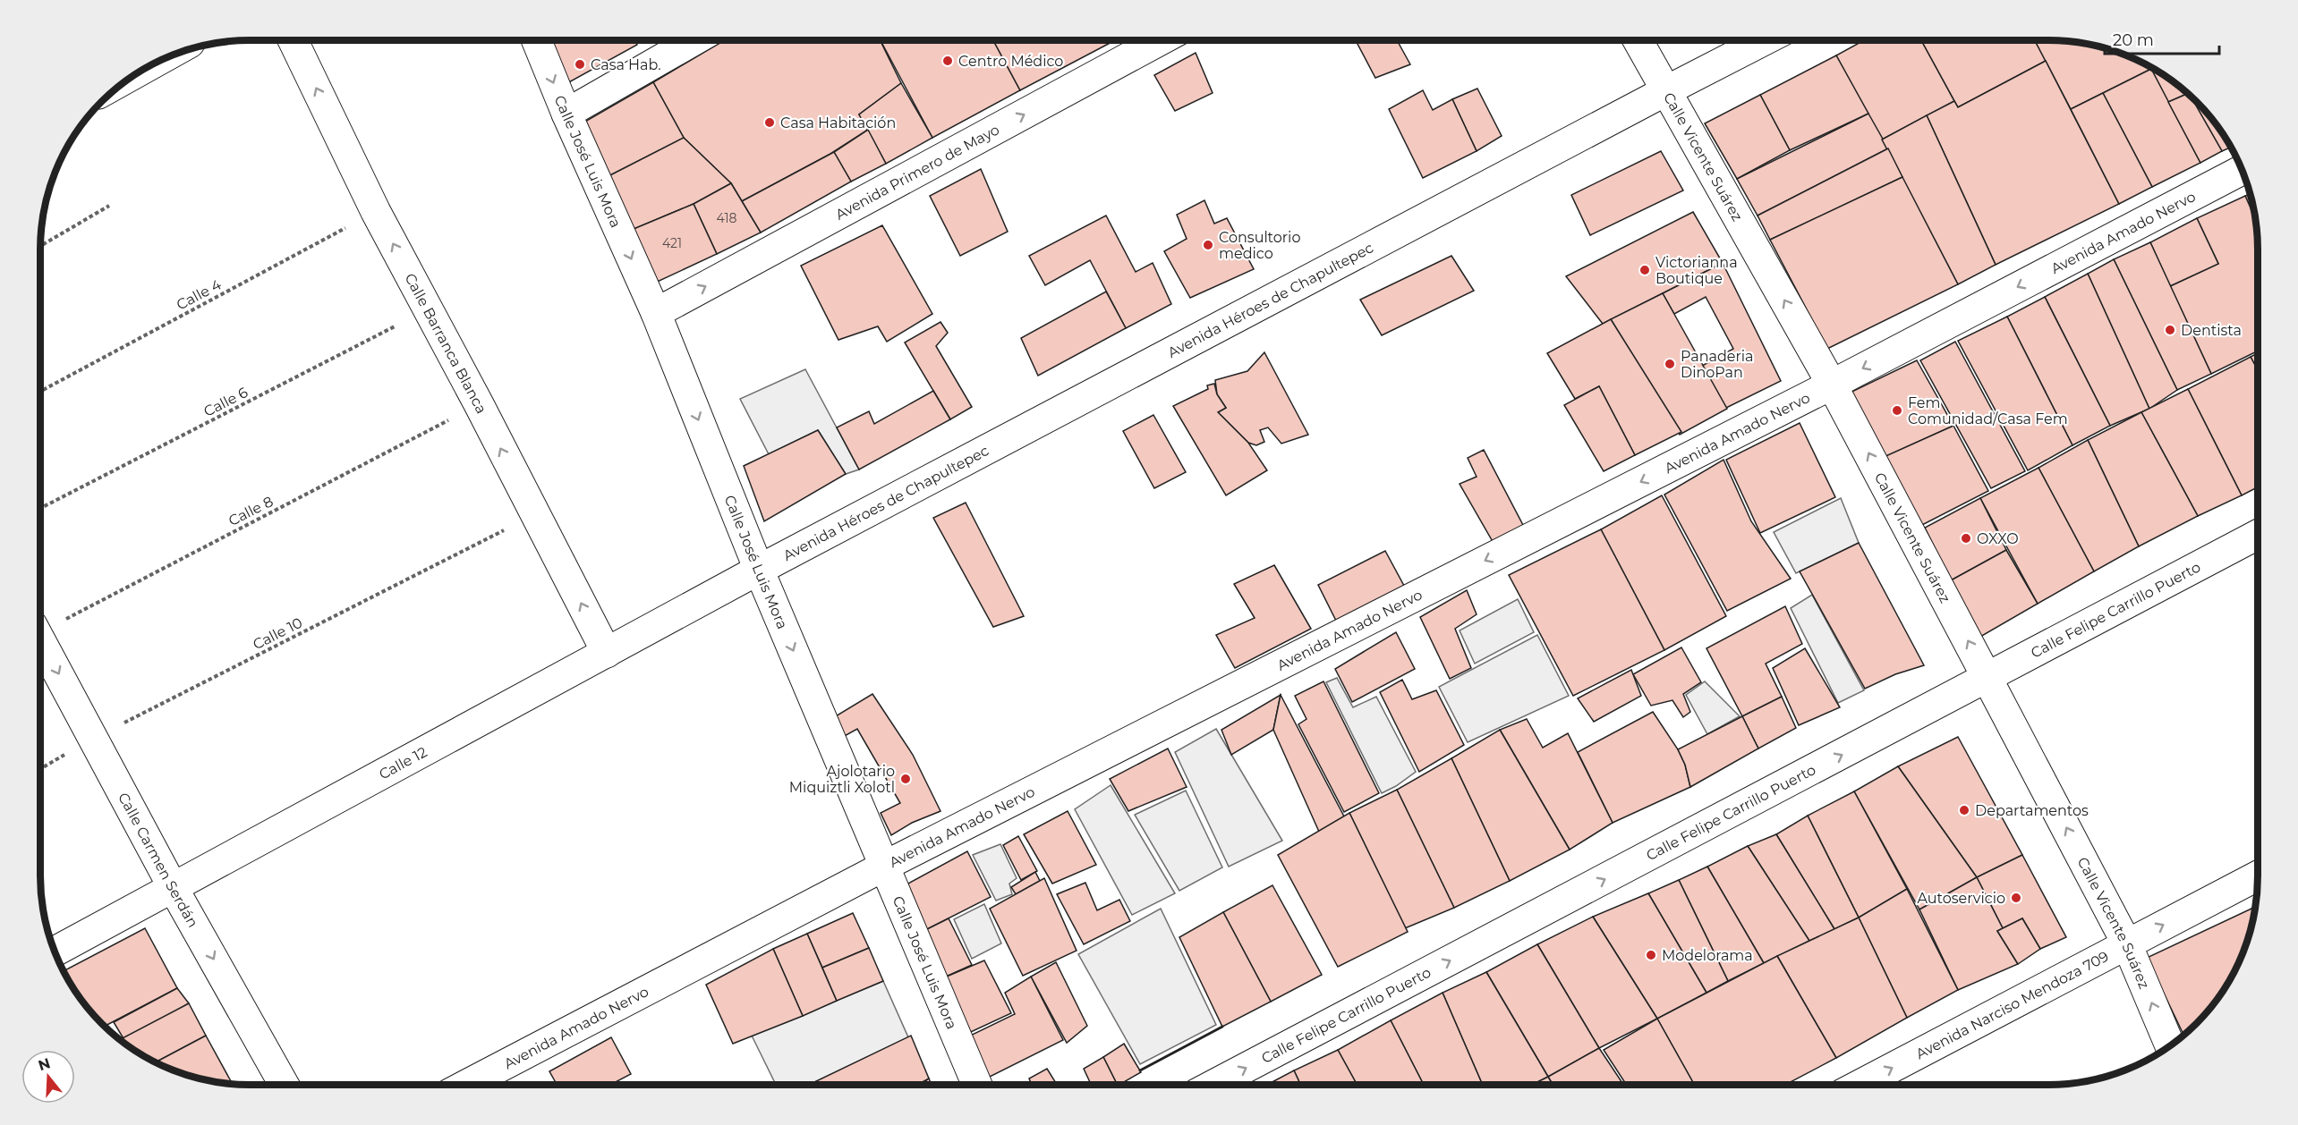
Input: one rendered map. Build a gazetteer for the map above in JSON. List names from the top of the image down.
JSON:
{
  "streets": {
    "street": [
      "Calle Vicente Suárez",
      "Calle José Luis Mora",
      "Avenida Primero de Mayo",
      "Avenida Amado Nervo",
      "Avenida Héroes de Chapultepec",
      "Calle Barranca Blanca",
      "Calle Felipe Carrillo Puerto",
      "Calle 12",
      "Calle Carmen Serdán",
      "Avenida Narciso Mendoza 709"
    ],
    "path": [
      "Calle 4",
      "Calle 6",
      "Calle 8",
      "Calle 10"
    ]
  },
  "crossings": [
    ["Calle Vicente Suárez", "Avenida Amado Nervo"],
    ["Calle Vicente Suárez", "Avenida Héroes de Chapultepec"],
    ["Calle Vicente Suárez", "Calle Felipe Carrillo Puerto"],
    ["Calle Vicente Suárez", "Avenida Narciso Mendoza 709"],
    ["Calle José Luis Mora", "Avenida Primero de Mayo"],
    ["Calle José Luis Mora", "Avenida Amado Nervo"],
    ["Calle José Luis Mora", "Avenida Héroes de Chapultepec"],
    ["Calle José Luis Mora", "Calle 12"],
    ["Calle 4", "Calle Barranca Blanca"],
    ["Avenida Héroes de Chapultepec", "Calle 12"],
    ["Calle Barranca Blanca", "Calle 6"],
    ["Calle Barranca Blanca", "Calle 8"],
    ["Calle Barranca Blanca", "Calle 10"],
    ["Calle Barranca Blanca", "Calle 12"],
    ["Calle 10", "Calle Carmen Serdán"],
    ["Calle 12", "Calle Carmen Serdán"]
  ],
  "one_way": [
    "Calle Vicente Suárez",
    "Calle José Luis Mora",
    "Avenida Primero de Mayo",
    "Avenida Amado Nervo",
    "Calle Barranca Blanca",
    "Calle Felipe Carrillo Puerto",
    "Calle Carmen Serdán",
    "Avenida Narciso Mendoza 709"
  ],
  "places": [
    "Centro Médico",
    "Casa Hab.",
    "Casa Habitación",
    "Consultorio medico",
    "Victorianna Boutique",
    "Dentista",
    "Panaderia DinoPan",
    "Fem Comunidad/Casa Fem",
    "OXXO",
    "Ajolotario Miquiztli Xolotl",
    "Departamentos",
    "Autoservicio",
    "Modelorama"
  ],
  "house_numbers": ["418", "421"],
  "scale_bar": "20 m",
  "north": "top"
}
